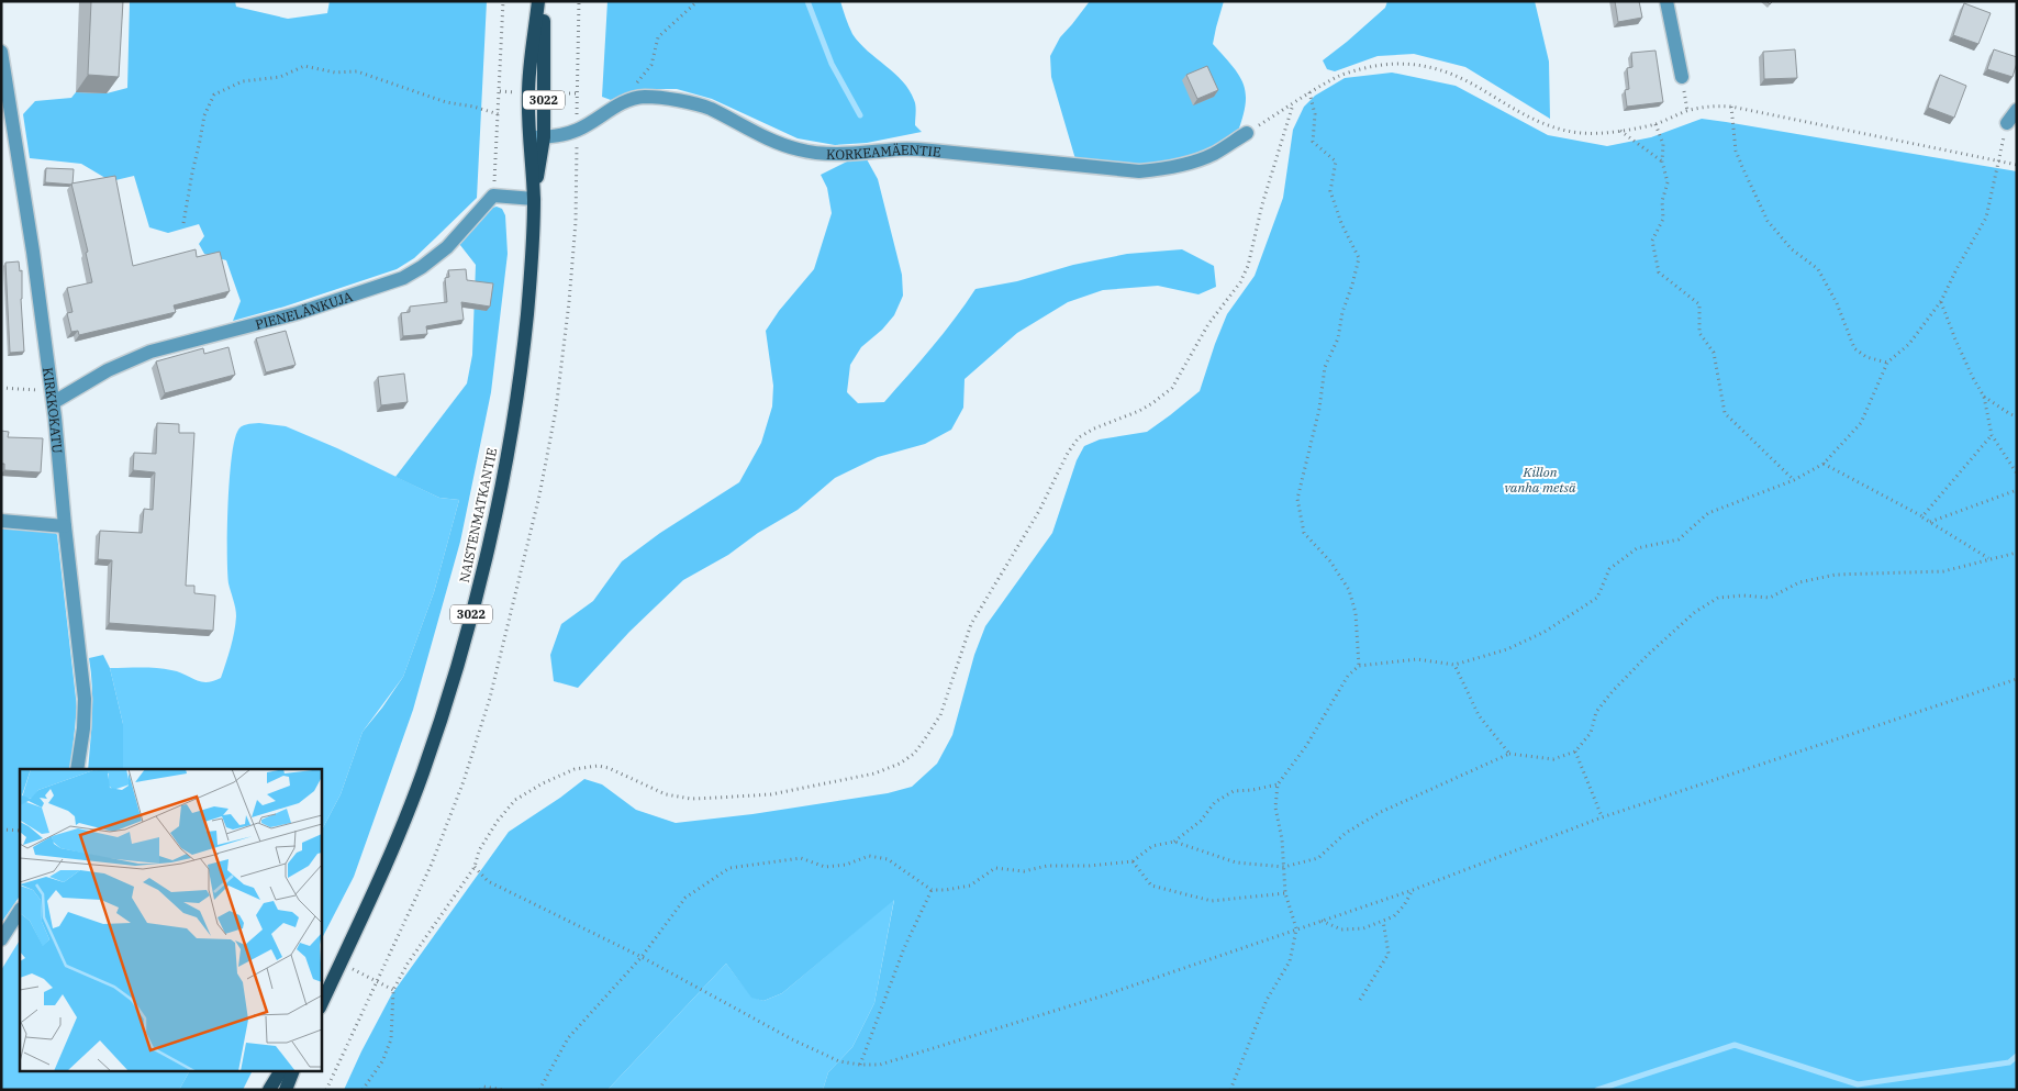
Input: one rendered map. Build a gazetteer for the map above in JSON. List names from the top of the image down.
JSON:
{
  "streets": {
    "main road": ["3022", "NAISTENMATKANTIE"],
    "street": ["KORKEAMÄENTIE", "PIENELÄNKUJA", "KIRKKOKATU"]
  },
  "crossings": [
    ["KORKEAMÄENTIE", "NAISTENMATKANTIE"],
    ["PIENELÄNKUJA", "KIRKKOKATU"]
  ],
  "parks": ["Killon vanha metsä"]
}
